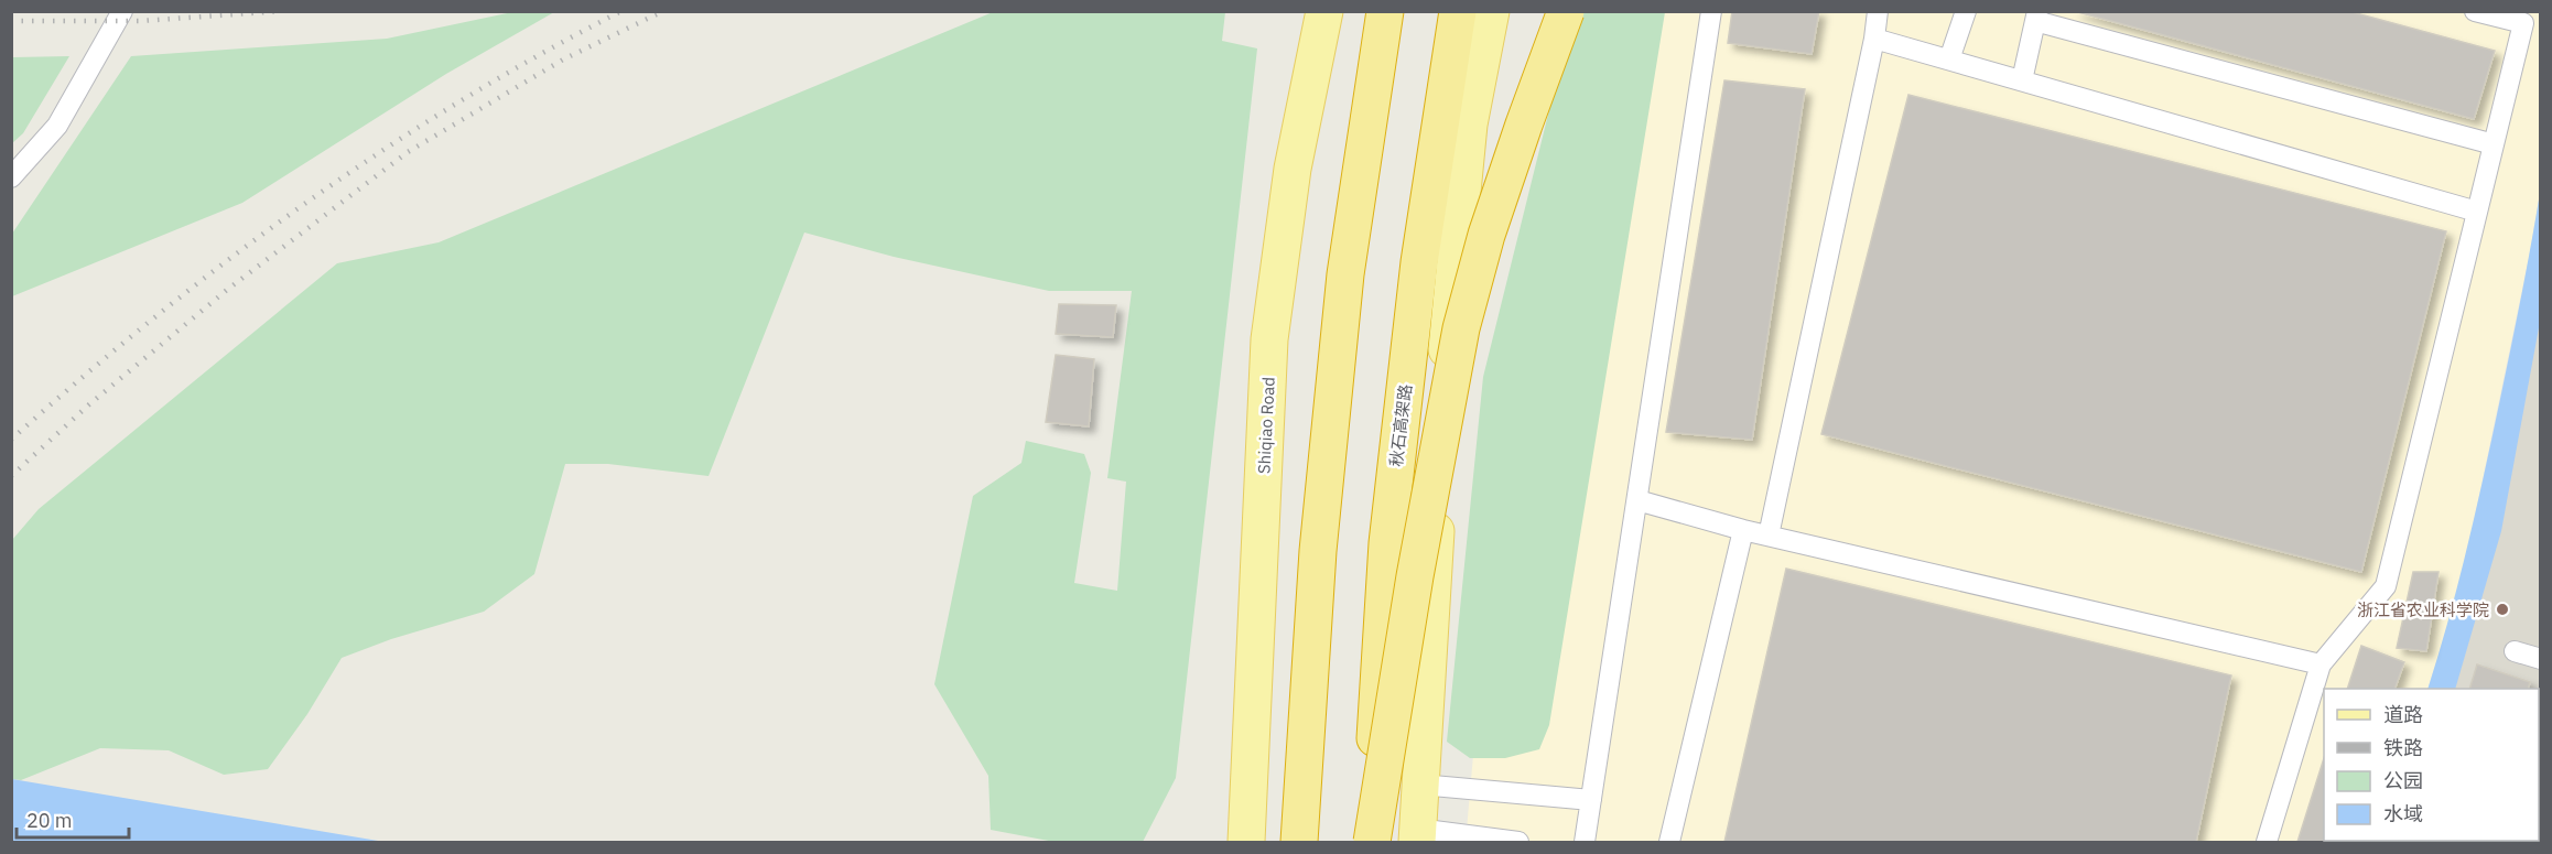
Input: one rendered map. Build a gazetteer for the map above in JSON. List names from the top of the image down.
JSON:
{
  "streets": {
    "highway": ["秋石高架路"],
    "main road": ["Shiqiao Road"]
  },
  "places": ["浙江省农业科学院"],
  "legend": [
    "道路",
    "铁路",
    "公园",
    "水域"
  ],
  "scale_bar": "20 m"
}
